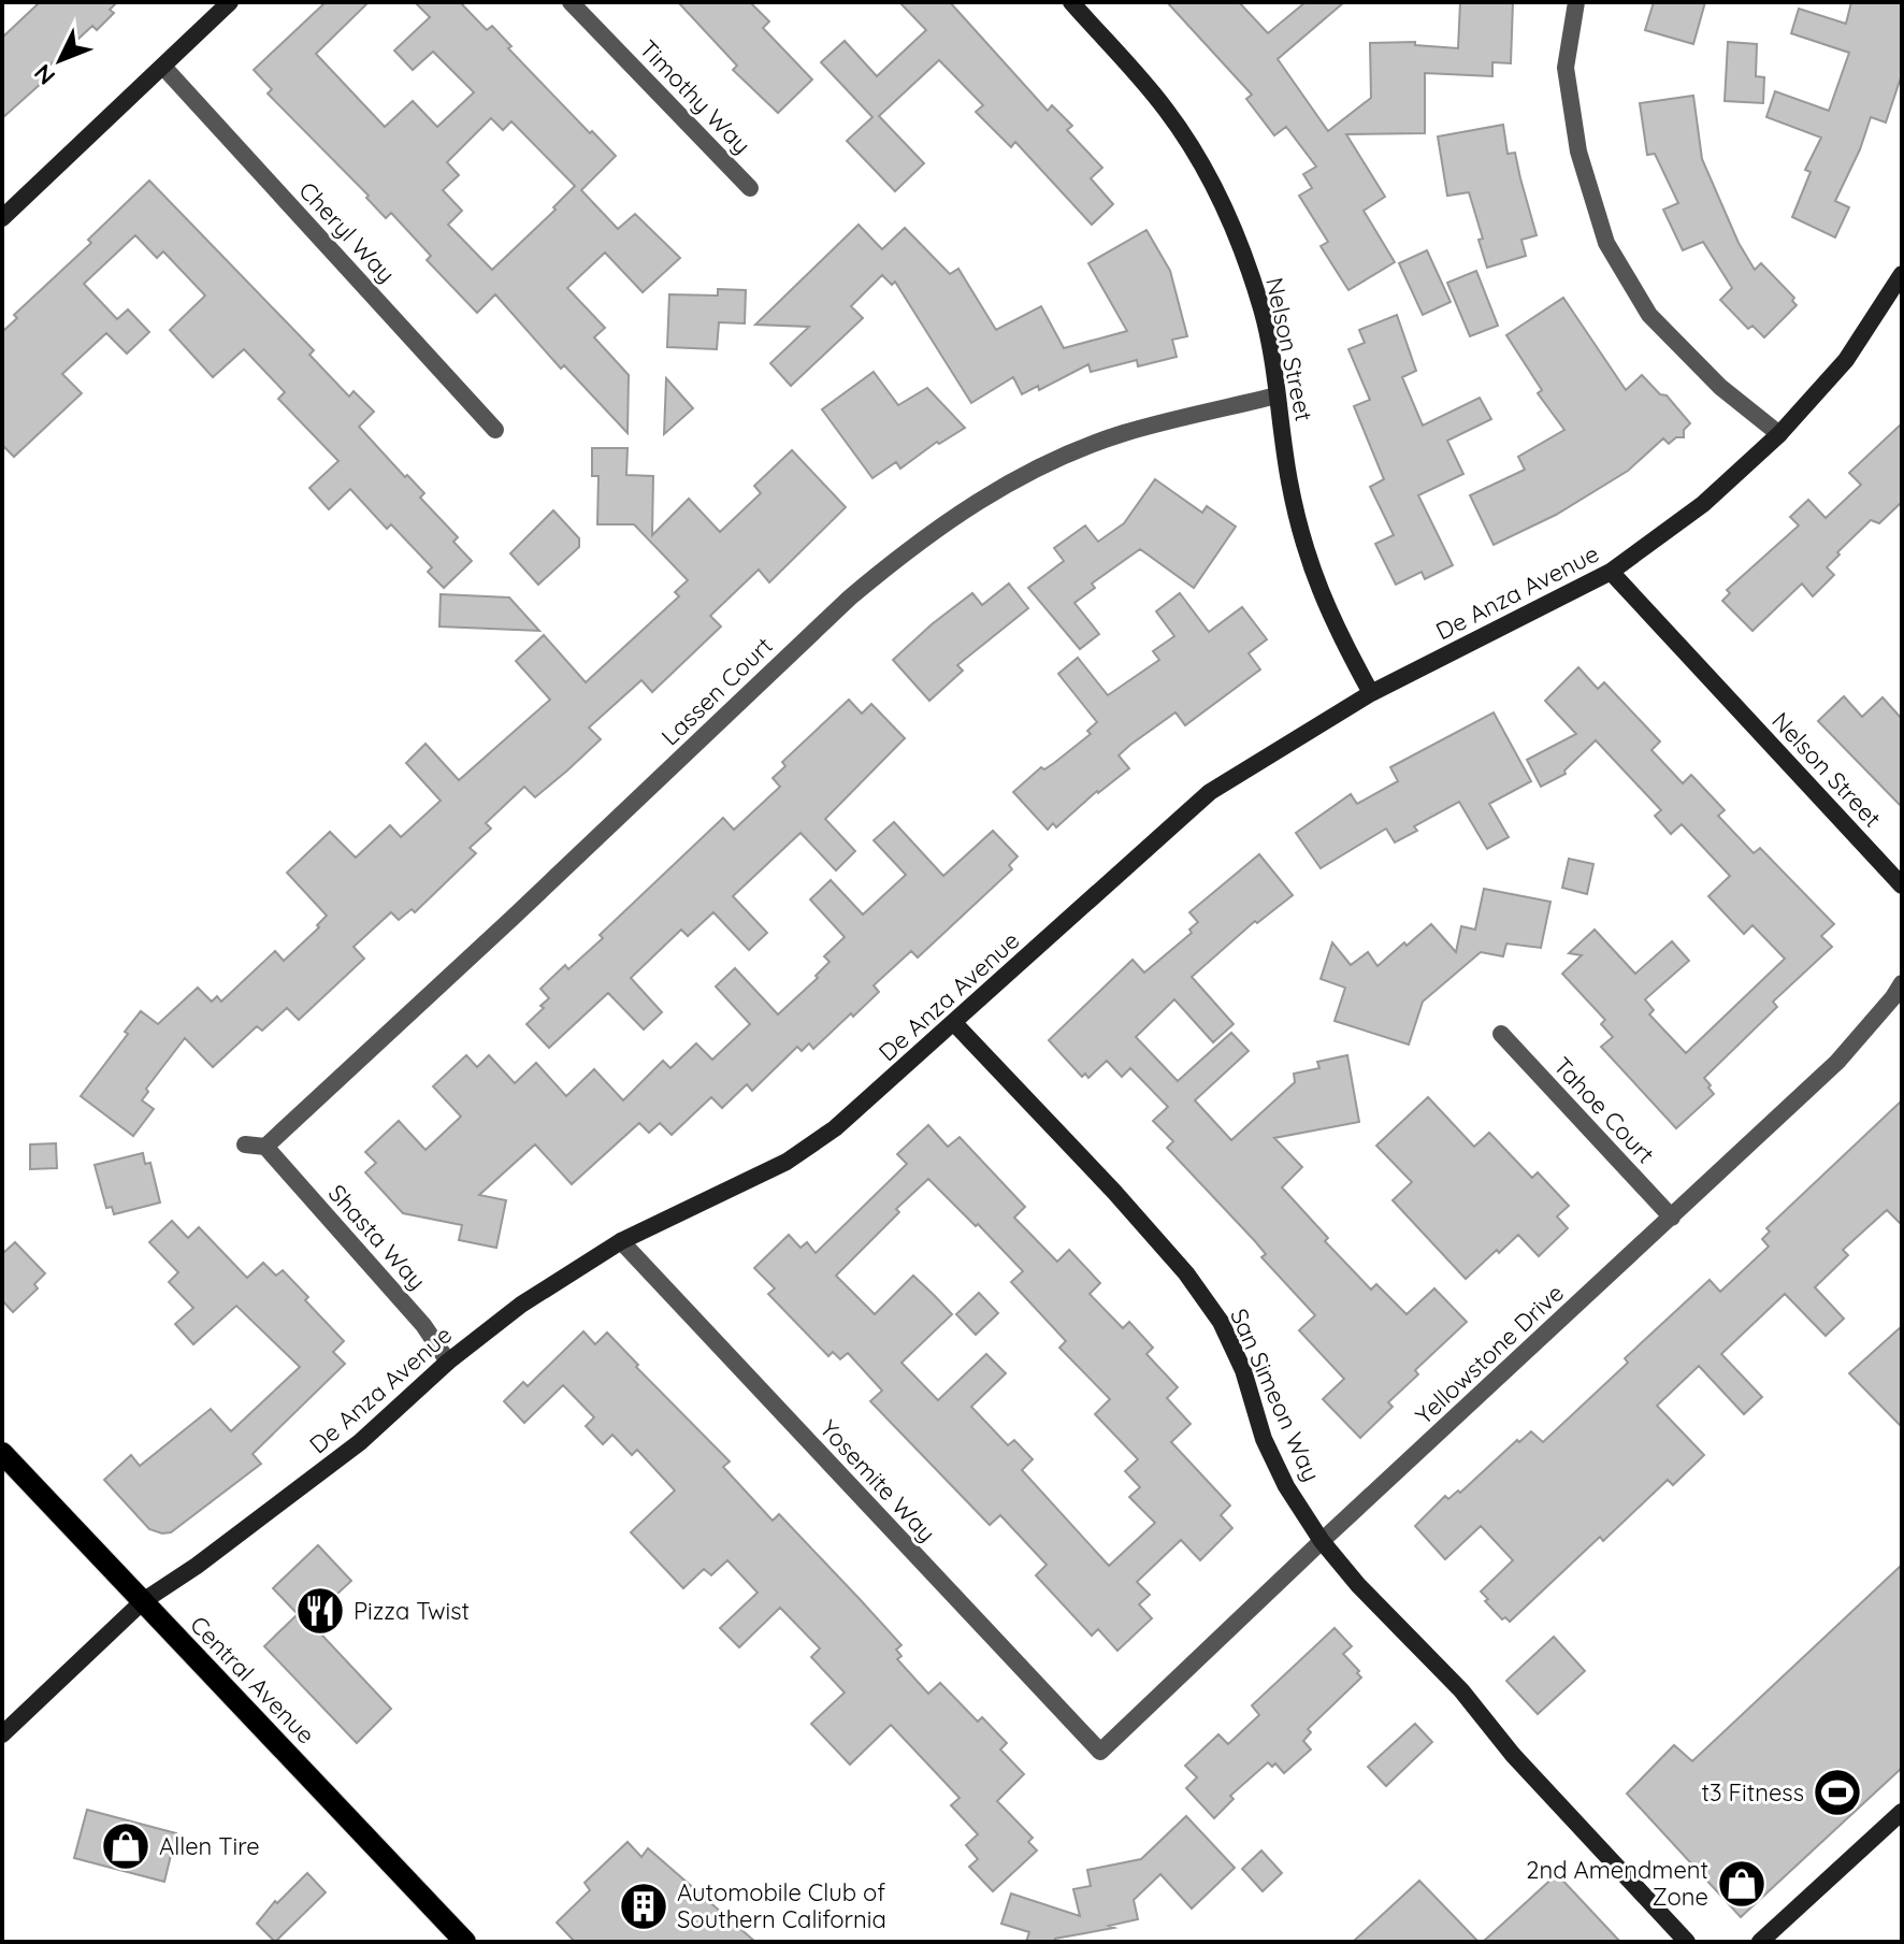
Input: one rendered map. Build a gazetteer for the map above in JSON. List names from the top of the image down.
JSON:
{
  "streets": {
    "main road": ["Central Avenue"],
    "street": [
      "Timothy Way",
      "Cheryl Way",
      "Nelson Street",
      "De Anza Avenue",
      "Lassen Court",
      "Tahoe Court",
      "Shasta Way",
      "Yellowstone Drive",
      "San Simeon Way",
      "Yosemite Way"
    ]
  },
  "crossings": [
    ["Nelson Street", "De Anza Avenue"],
    ["Nelson Street", "Lassen Court"],
    ["De Anza Avenue", "Shasta Way"],
    ["De Anza Avenue", "San Simeon Way"],
    ["De Anza Avenue", "Yosemite Way"],
    ["De Anza Avenue", "Central Avenue"],
    ["Lassen Court", "Shasta Way"],
    ["Tahoe Court", "Yellowstone Drive"],
    ["Yellowstone Drive", "San Simeon Way"],
    ["Yellowstone Drive", "Yosemite Way"]
  ],
  "places": {
    "restaurant": ["Pizza Twist"],
    "sports": ["t3 Fitness"],
    "shop": ["Allen Tire", "2nd Amendment Zone"],
    "building": ["Automobile Club of Southern California"]
  },
  "north": "bottom left"
}
